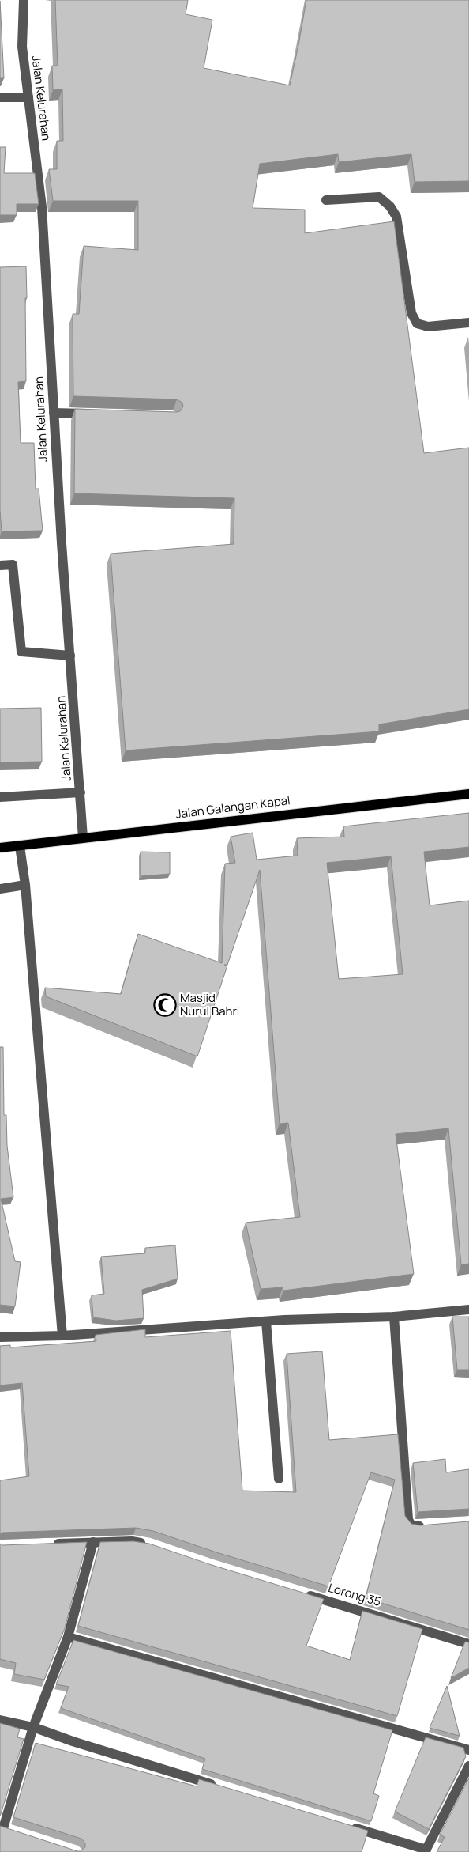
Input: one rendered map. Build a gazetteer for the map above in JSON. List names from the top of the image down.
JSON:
{
  "streets": {
    "main road": ["Jalan Galangan Kapal"],
    "street": ["Jalan Kelurahan", "Lorong 35"]
  },
  "crossings": [
    ["Jalan Kelurahan", "Jalan Galangan Kapal"]
  ],
  "places": {
    "mosque": ["Masjid Nurul Bahri"]
  }
}
